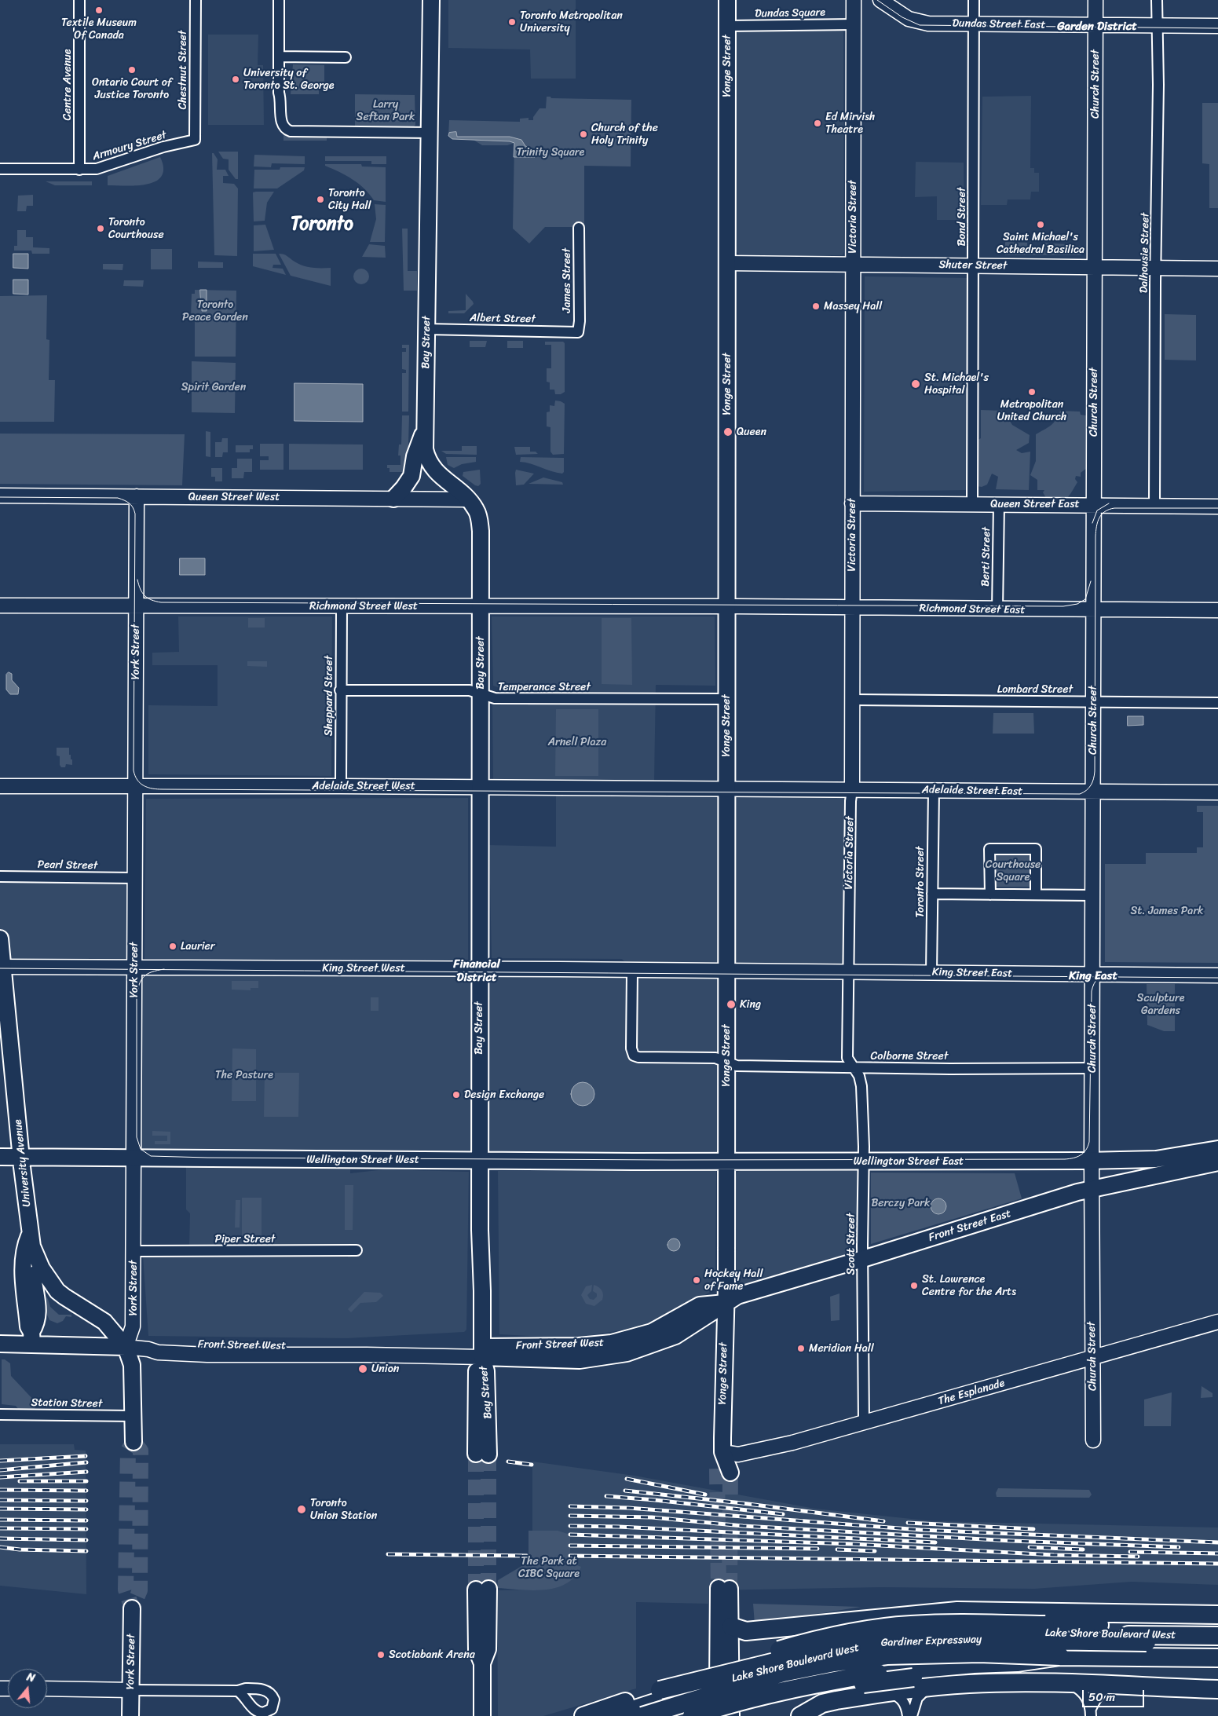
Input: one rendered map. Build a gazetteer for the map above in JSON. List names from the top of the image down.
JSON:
{
  "streets": {
    "highway": ["Lake Shore Boulevard West", "Gardiner Expressway"],
    "main road": [
      "Dundas Street East",
      "Yonge Street",
      "Church Street",
      "Victoria Street",
      "Shuter Street",
      "Bay Street",
      "Queen Street West",
      "Queen Street East",
      "Richmond Street West",
      "Richmond Street East",
      "York Street",
      "Adelaide Street West",
      "Adelaide Street East",
      "King Street West",
      "King Street East",
      "Wellington Street West",
      "Wellington Street East",
      "University Avenue",
      "Front Street East",
      "Front Street West",
      "The Esplanade"
    ],
    "street": [
      "Dundas Square",
      "Chestnut Street",
      "Centre Avenue",
      "Armoury Street",
      "Bond Street",
      "Dalhousie Street",
      "James Street",
      "Albert Street",
      "Berti Street",
      "Temperance Street",
      "Lombard Street",
      "Sheppard Street",
      "Pearl Street",
      "Toronto Street",
      "Colborne Street",
      "Piper Street",
      "Scott Street",
      "Station Street"
    ]
  },
  "crossings": [
    ["Dundas Square", "Yonge Street"],
    ["Dundas Square", "Victoria Street"],
    ["Dundas Street East", "Church Street"],
    ["Dundas Street East", "Bond Street"],
    ["Dundas Street East", "Dalhousie Street"],
    ["Yonge Street", "Shuter Street"],
    ["Yonge Street", "Richmond Street West"],
    ["Yonge Street", "Richmond Street East"],
    ["Yonge Street", "Temperance Street"],
    ["Yonge Street", "Adelaide Street West"],
    ["Yonge Street", "Adelaide Street East"],
    ["Yonge Street", "King Street West"],
    ["Yonge Street", "King Street East"],
    ["Yonge Street", "Colborne Street"],
    ["Yonge Street", "Wellington Street West"],
    ["Yonge Street", "Wellington Street East"],
    ["Yonge Street", "Front Street East"],
    ["Yonge Street", "Front Street West"],
    ["Yonge Street", "The Esplanade"],
    ["Chestnut Street", "Armoury Street"],
    ["Church Street", "Shuter Street"],
    ["Church Street", "Queen Street East"],
    ["Church Street", "Richmond Street East"],
    ["Church Street", "Lombard Street"],
    ["Church Street", "Adelaide Street East"],
    ["Church Street", "King Street East"],
    ["Church Street", "Colborne Street"],
    ["Church Street", "Wellington Street East"],
    ["Church Street", "Front Street East"],
    ["Church Street", "The Esplanade"],
    ["Centre Avenue", "Armoury Street"],
    ["Victoria Street", "Shuter Street"],
    ["Victoria Street", "Queen Street East"],
    ["Victoria Street", "Richmond Street East"],
    ["Victoria Street", "Lombard Street"],
    ["Victoria Street", "Adelaide Street East"],
    ["Victoria Street", "King Street East"],
    ["Victoria Street", "Colborne Street"],
    ["Victoria Street", "Scott Street"],
    ["Bond Street", "Shuter Street"],
    ["Bond Street", "Queen Street East"],
    ["Dalhousie Street", "Shuter Street"],
    ["Dalhousie Street", "Queen Street East"],
    ["James Street", "Albert Street"],
    ["Albert Street", "Bay Street"],
    ["Bay Street", "Queen Street West"],
    ["Bay Street", "Richmond Street West"],
    ["Bay Street", "Temperance Street"],
    ["Bay Street", "Adelaide Street West"],
    ["Bay Street", "King Street West"],
    ["Bay Street", "Wellington Street West"],
    ["Bay Street", "Front Street West"],
    ["Queen Street West", "York Street"],
    ["Queen Street East", "Berti Street"],
    ["Berti Street", "Richmond Street East"],
    ["Richmond Street West", "Richmond Street East"],
    ["Richmond Street West", "York Street"],
    ["Richmond Street West", "Sheppard Street"],
    ["York Street", "Adelaide Street West"],
    ["York Street", "Pearl Street"],
    ["York Street", "King Street West"],
    ["York Street", "Wellington Street West"],
    ["York Street", "University Avenue"],
    ["York Street", "Piper Street"],
    ["York Street", "Front Street West"],
    ["Temperance Street", "Sheppard Street"],
    ["Sheppard Street", "Adelaide Street West"],
    ["Adelaide Street West", "Adelaide Street East"],
    ["Adelaide Street East", "Toronto Street"],
    ["Toronto Street", "King Street East"],
    ["King Street West", "King Street East"],
    ["King Street West", "Colborne Street"],
    ["King Street West", "University Avenue"],
    ["Colborne Street", "Scott Street"],
    ["Wellington Street West", "Wellington Street East"],
    ["Wellington Street West", "University Avenue"],
    ["Wellington Street East", "Scott Street"],
    ["University Avenue", "Front Street West"],
    ["Front Street East", "Scott Street"],
    ["Front Street East", "Front Street West"],
    ["Scott Street", "The Esplanade"]
  ],
  "districts": [
    "Garden District",
    "Toronto",
    "Financial District",
    "King East"
  ],
  "parks": [
    "Larry Sefton Park",
    "Trinity Square",
    "Toronto Peace Garden",
    "Spirit Garden",
    "Arnell Plaza",
    "Courthouse Square",
    "St. James Park",
    "Sculpture Gardens",
    "The Pasture",
    "Berczy Park",
    "The Park at CIBC Square"
  ],
  "places": [
    "Textile Museum Of Canada",
    "Toronto Metropolitan University",
    "Ontario Court of Justice Toronto",
    "University of Toronto St. George",
    "Ed Mirvish Theatre",
    "Church of the Holy Trinity",
    "Toronto City Hall",
    "Saint Michael's Cathedral Basilica",
    "Toronto Courthouse",
    "Massey Hall",
    "St. Michael's Hospital",
    "Metropolitan United Church",
    "Queen",
    "Laurier",
    "King",
    "Design Exchange",
    "Hockey Hall of Fame",
    "St. Lawrence Centre for the Arts",
    "Meridian Hall",
    "Union",
    "Toronto Union Station",
    "Scotiabank Arena"
  ],
  "scale_bar": "50 m",
  "north": "top"
}
